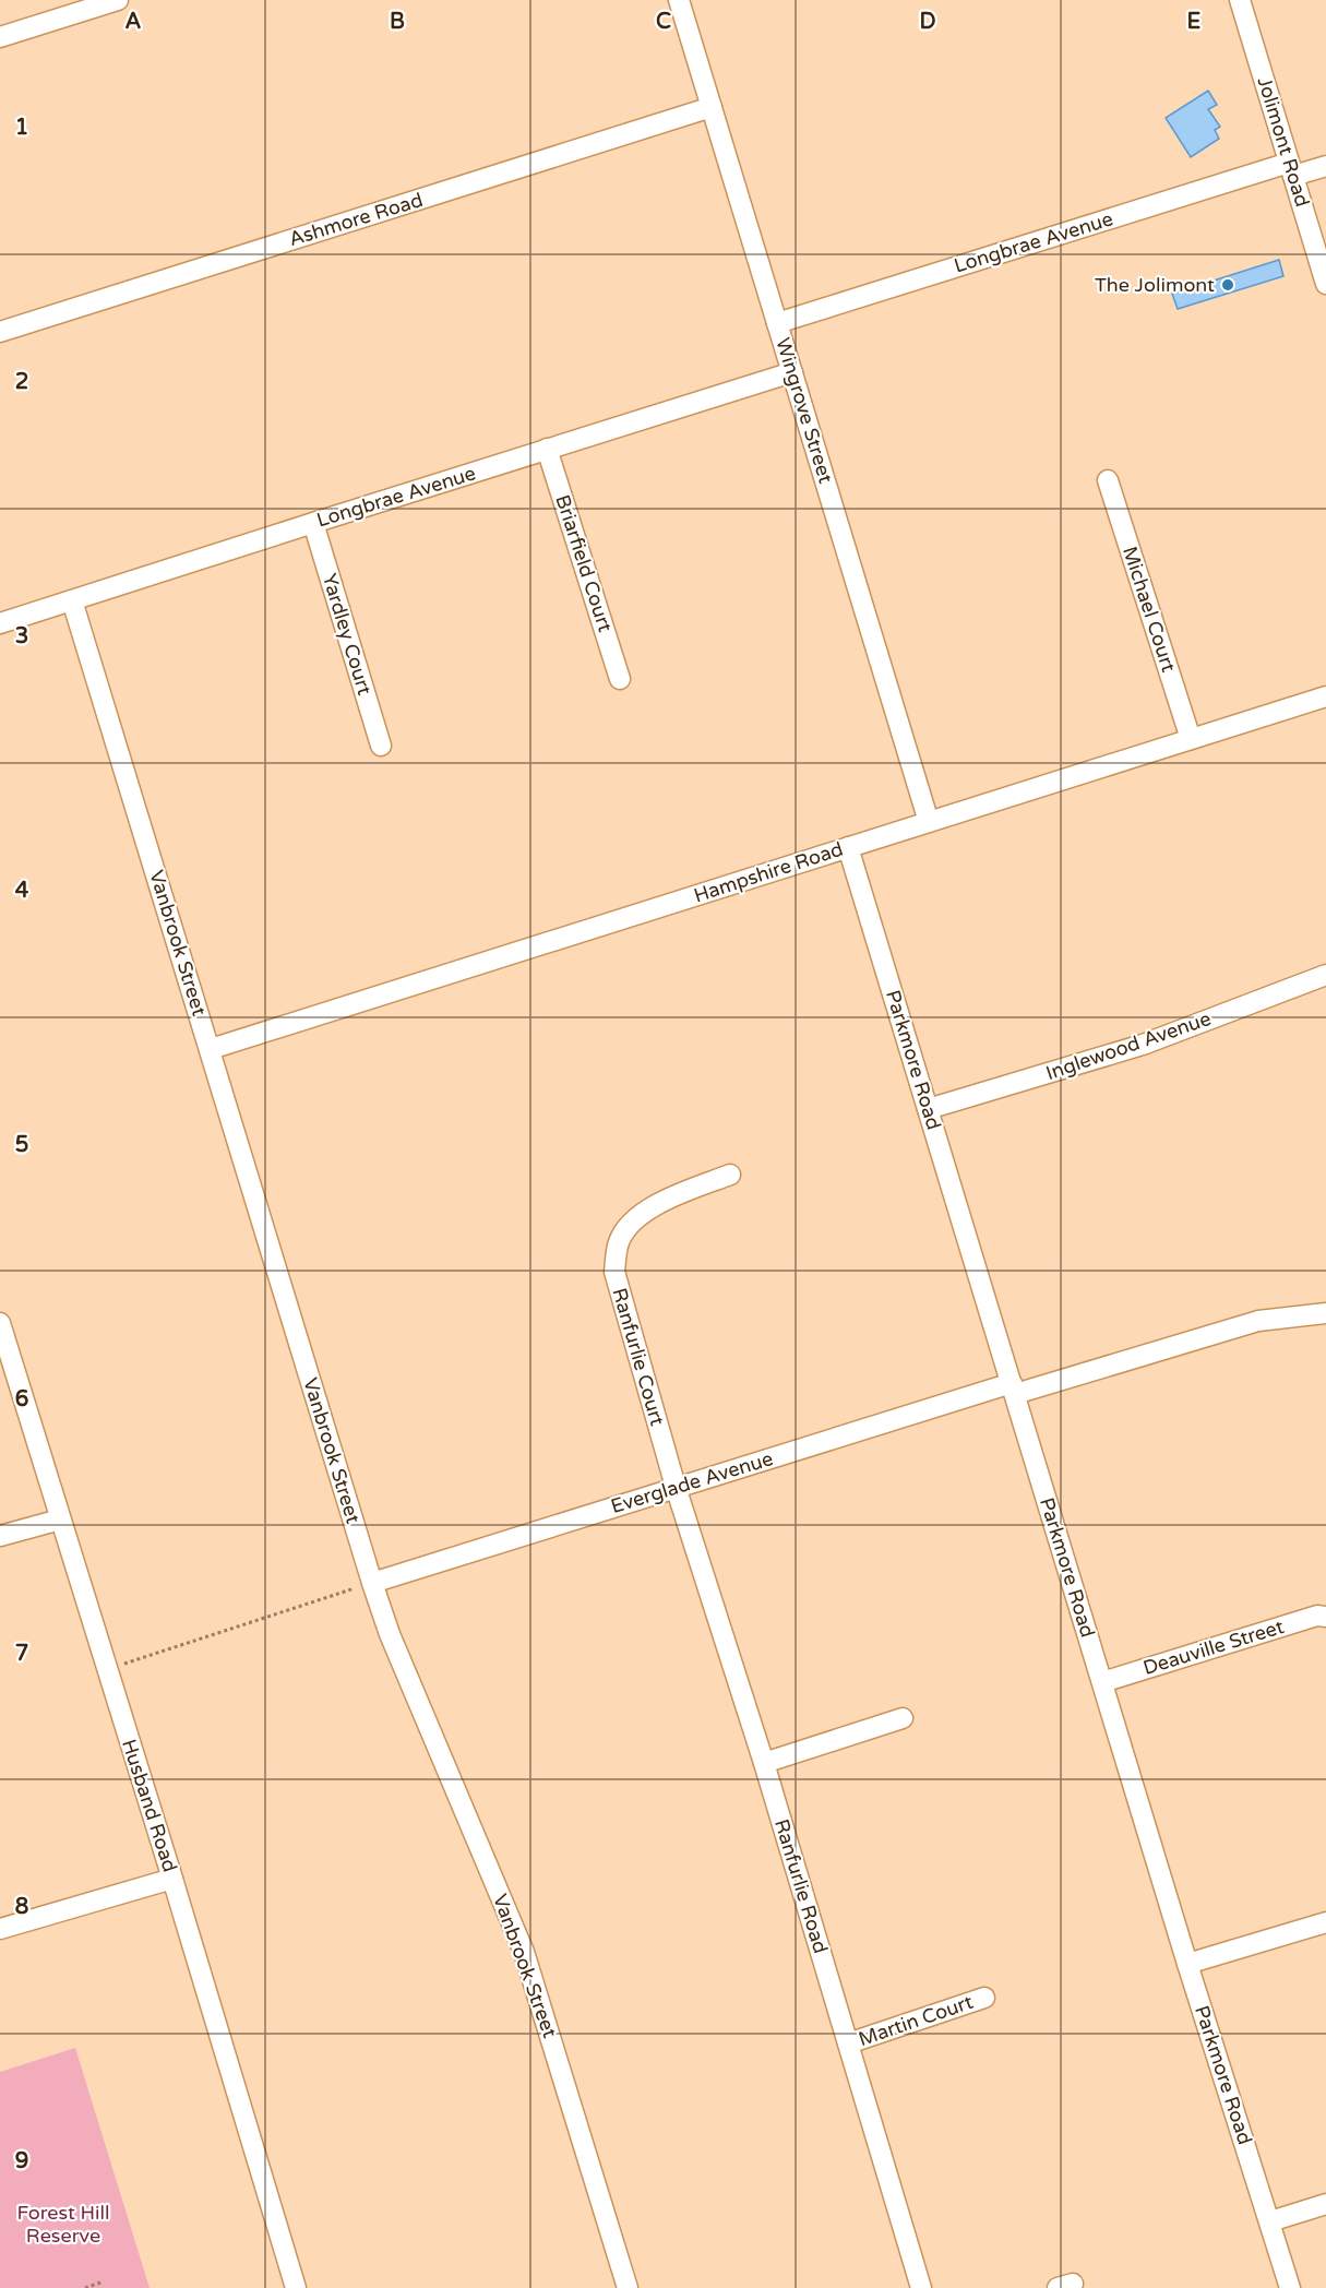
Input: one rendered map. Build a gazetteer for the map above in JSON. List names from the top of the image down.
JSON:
{
  "streets": {
    "street": [
      "Jolimont Road",
      "Ashmore Road",
      "Longbrae Avenue",
      "Wingrove Street",
      "Briarfield Court",
      "Michael Court",
      "Yardley Court",
      "Hampshire Road",
      "Vanbrook Street",
      "Inglewood Avenue",
      "Parkmore Road",
      "Ranfurlie Court",
      "Everglade Avenue",
      "Deauville Street",
      "Husband Road",
      "Ranfurlie Road",
      "Martin Court"
    ]
  },
  "crossings": [
    ["Jolimont Road", "Longbrae Avenue"],
    ["Ashmore Road", "Wingrove Street"],
    ["Longbrae Avenue", "Wingrove Street"],
    ["Longbrae Avenue", "Briarfield Court"],
    ["Longbrae Avenue", "Yardley Court"],
    ["Longbrae Avenue", "Vanbrook Street"],
    ["Wingrove Street", "Hampshire Road"],
    ["Michael Court", "Hampshire Road"],
    ["Hampshire Road", "Vanbrook Street"],
    ["Hampshire Road", "Parkmore Road"],
    ["Vanbrook Street", "Everglade Avenue"],
    ["Inglewood Avenue", "Parkmore Road"],
    ["Parkmore Road", "Everglade Avenue"],
    ["Parkmore Road", "Deauville Street"],
    ["Ranfurlie Court", "Everglade Avenue"],
    ["Ranfurlie Court", "Ranfurlie Road"],
    ["Everglade Avenue", "Ranfurlie Road"],
    ["Ranfurlie Road", "Martin Court"]
  ],
  "parks": ["Forest Hill Reserve"],
  "places": ["The Jolimont"],
  "grid": {
    "columns": [
      "A",
      "B",
      "C",
      "D",
      "E"
    ],
    "rows": [
      "1",
      "2",
      "3",
      "4",
      "5",
      "6",
      "7",
      "8",
      "9"
    ]
  }
}
